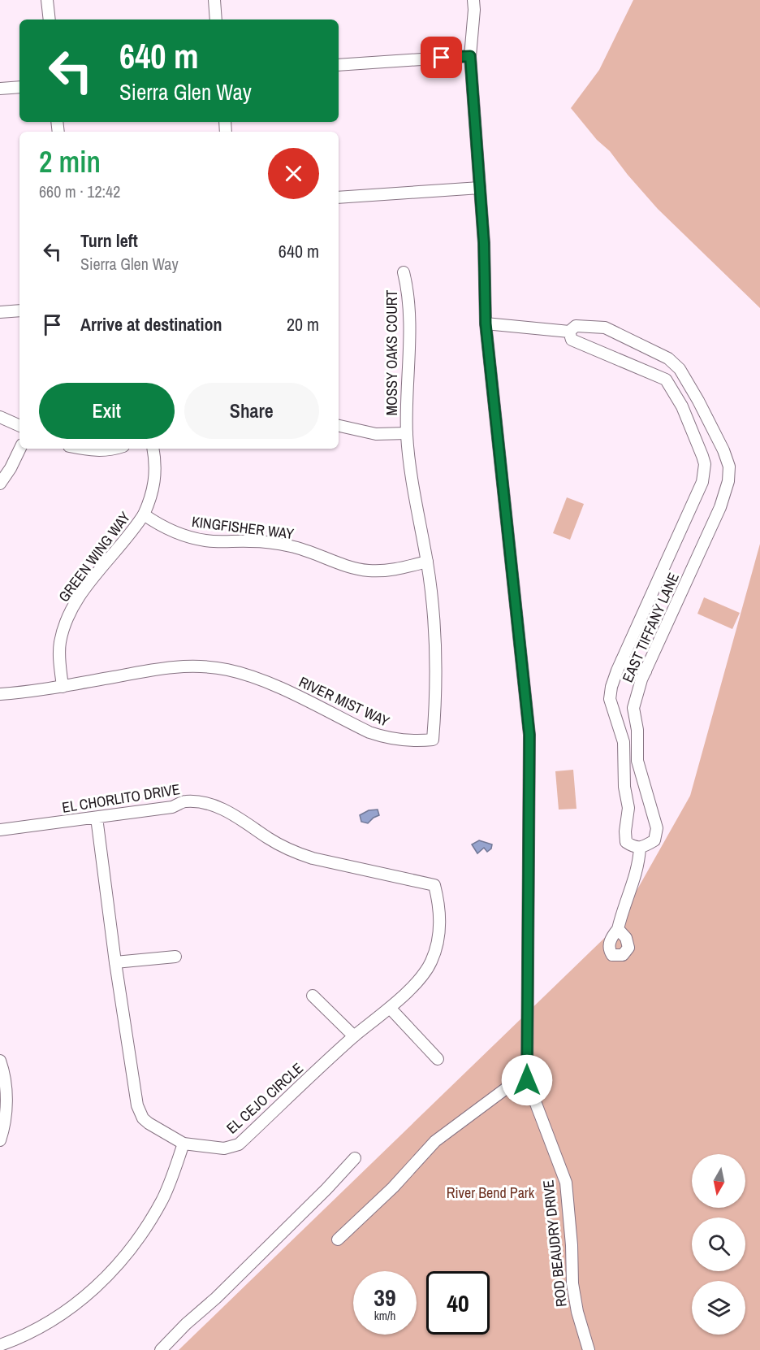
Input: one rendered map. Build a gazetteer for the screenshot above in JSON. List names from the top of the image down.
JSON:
{
  "streets": {
    "street": [
      "MOSSY OAKS COURT",
      "KINGFISHER WAY",
      "GREEN WING WAY",
      "EAST TIFFANY LANE",
      "RIVER MIST WAY",
      "EL CHORLITO DRIVE",
      "EL CEJO CIRCLE",
      "ROD BEAUDRY DRIVE"
    ]
  },
  "crossings": [
    ["MOSSY OAKS COURT", "RIVER MIST WAY"],
    ["KINGFISHER WAY", "GREEN WING WAY"],
    ["KINGFISHER WAY", "RIVER MIST WAY"],
    ["GREEN WING WAY", "RIVER MIST WAY"],
    ["EAST TIFFANY LANE", "ROD BEAUDRY DRIVE"],
    ["EL CHORLITO DRIVE", "EL CEJO CIRCLE"]
  ],
  "parks": ["River Bend Park"],
  "north": "bottom",
  "page": {
    "turn": ["640 m", "Sierra Glen Way"],
    "heading": ["2 min", "660 m · 12:42"],
    "list": [
      {
        "name": "Turn left",
        "note": "Sierra Glen Way",
        "value": "640 m"
      },
      {
        "name": "Arrive at destination",
        "value": "20 m"
      }
    ],
    "buttons": ["Exit", "Share"],
    "speed": "39 km/h",
    "limit": "40"
  }
}
